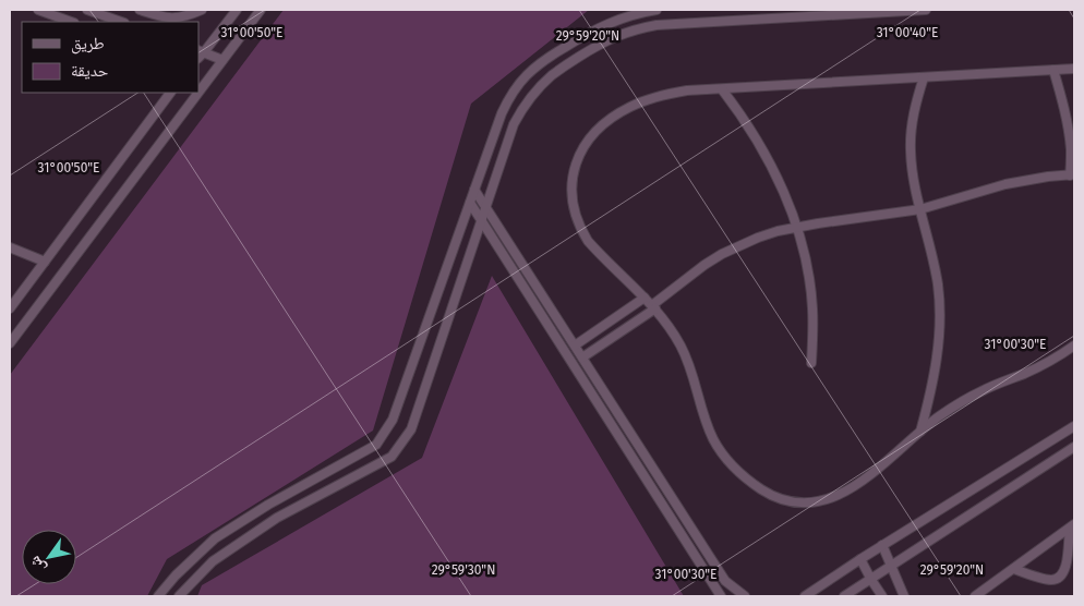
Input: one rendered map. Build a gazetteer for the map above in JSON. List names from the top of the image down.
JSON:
{
  "legend": ["طريق", "حديقة"],
  "north": "bottom left",
  "coordinates": [
    "31°00'50\"E",
    "31°00'40\"E",
    "29°59'20\"N",
    "31°00'30\"E",
    "29°59'30\"N"
  ]
}
